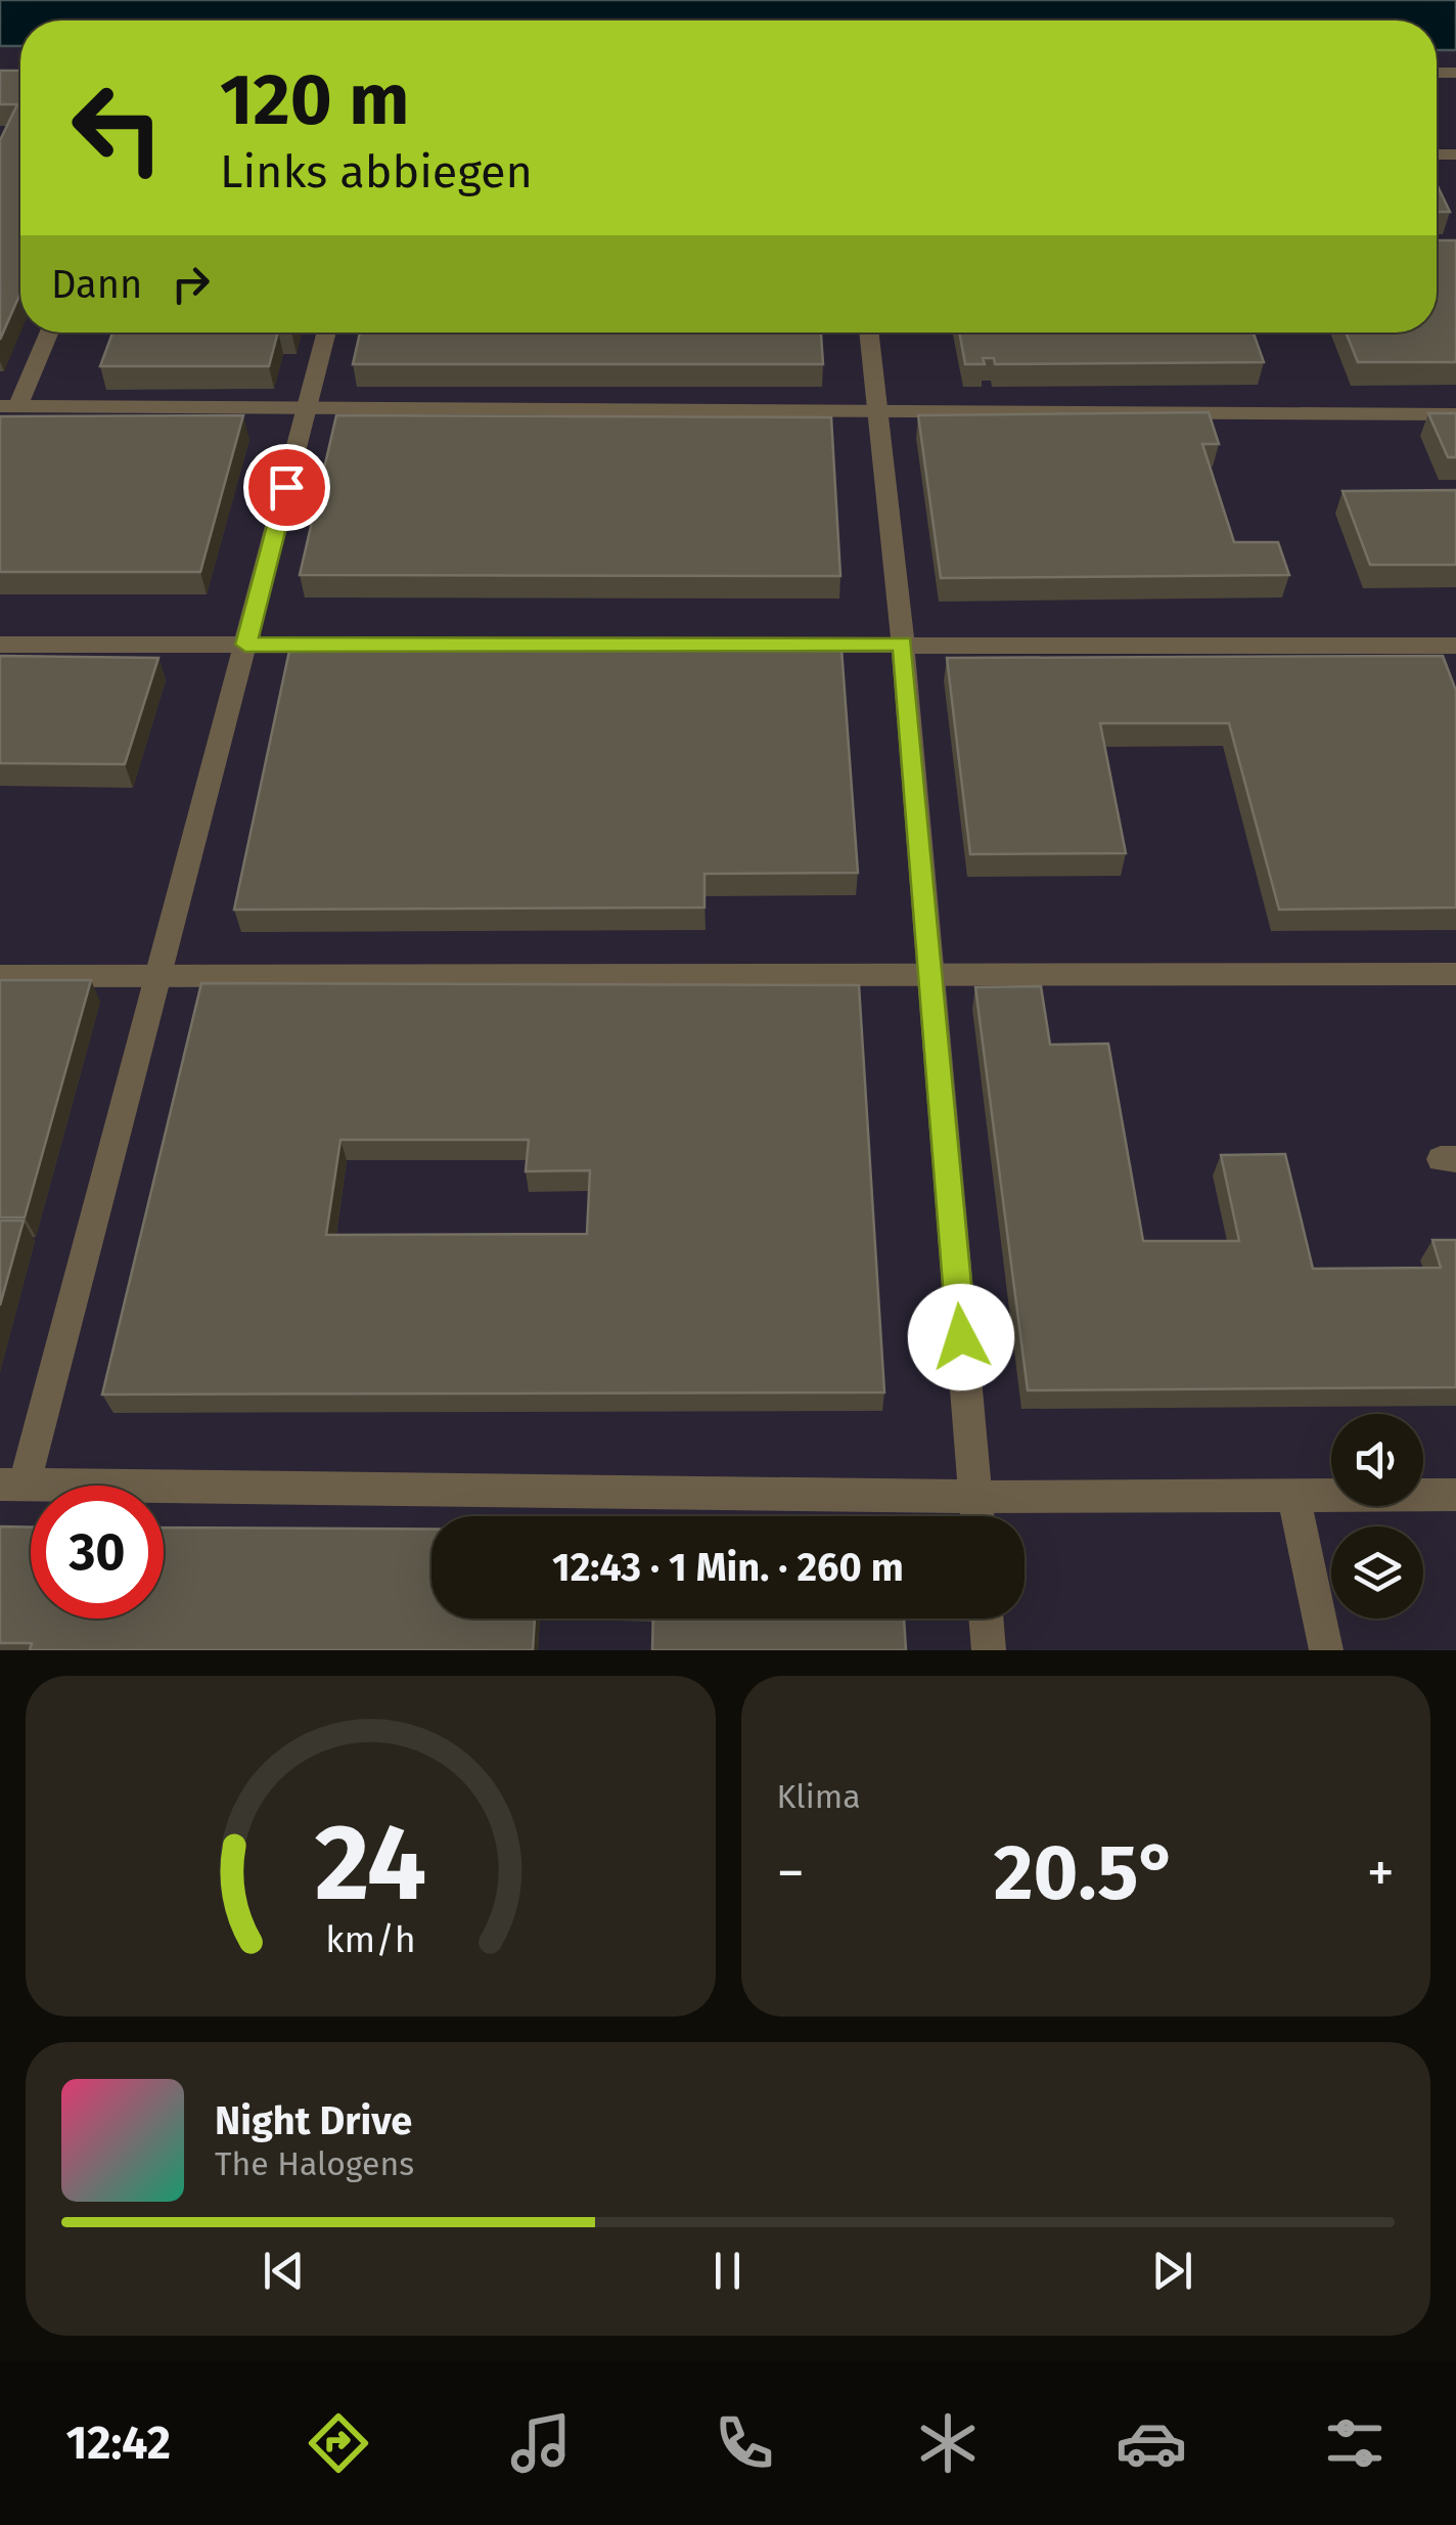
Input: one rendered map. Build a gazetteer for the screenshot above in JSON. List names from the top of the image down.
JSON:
{
  "page": {
    "turn": ["120 m", "Links abbiegen"],
    "then": "Dann",
    "limit": "30",
    "trip": "12:43 · 1 Min. · 260 m",
    "tile": "Klima",
    "heat": ["−", "20.5°", "+"],
    "song": ["Night Drive", "The Halogens"],
    "tabs": "12:42",
    "gauge": ["24", "km/h"]
  }
}
